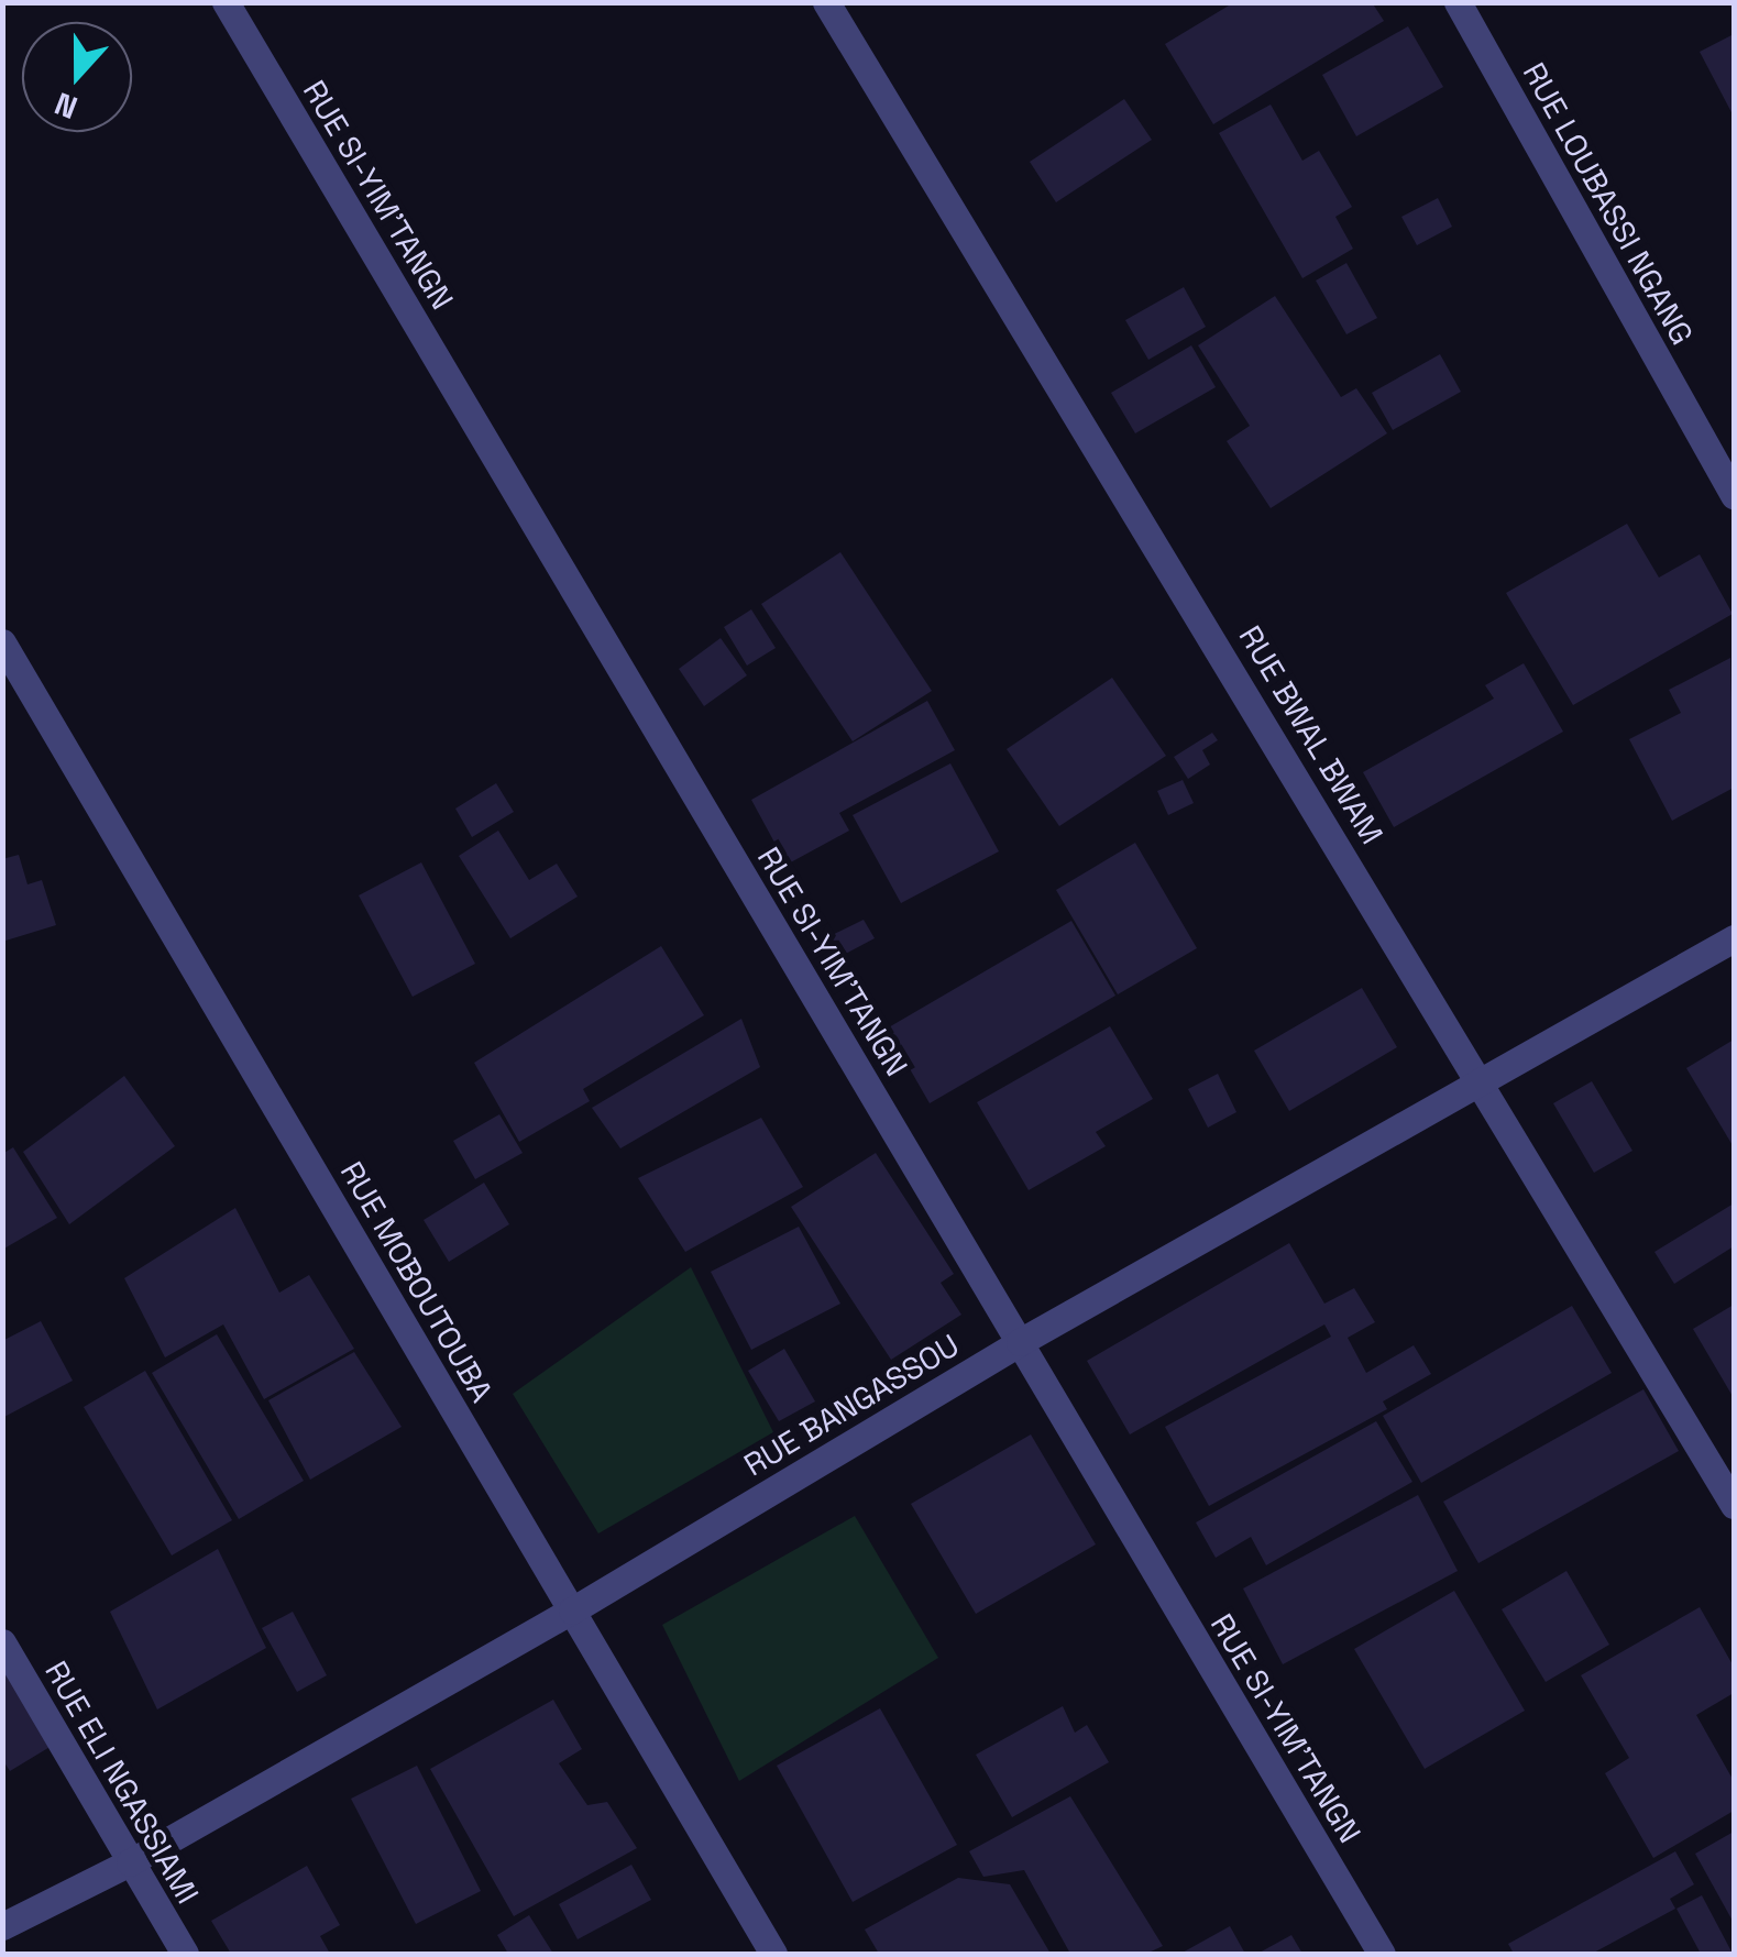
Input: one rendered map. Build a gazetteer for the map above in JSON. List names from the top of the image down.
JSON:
{
  "streets": {
    "street": [
      "RUE SI-YIM'TANGN",
      "RUE LOUBASSI NGANG",
      "RUE BWAL BWAM",
      "RUE MOBOUTOUBA",
      "RUE BANGASSOU",
      "RUE ELI NGASSIAMI"
    ]
  },
  "crossings": [
    ["RUE SI-YIM'TANGN", "RUE BANGASSOU"],
    ["RUE BWAL BWAM", "RUE BANGASSOU"],
    ["RUE MOBOUTOUBA", "RUE BANGASSOU"],
    ["RUE BANGASSOU", "RUE ELI NGASSIAMI"]
  ],
  "north": "bottom"
}
